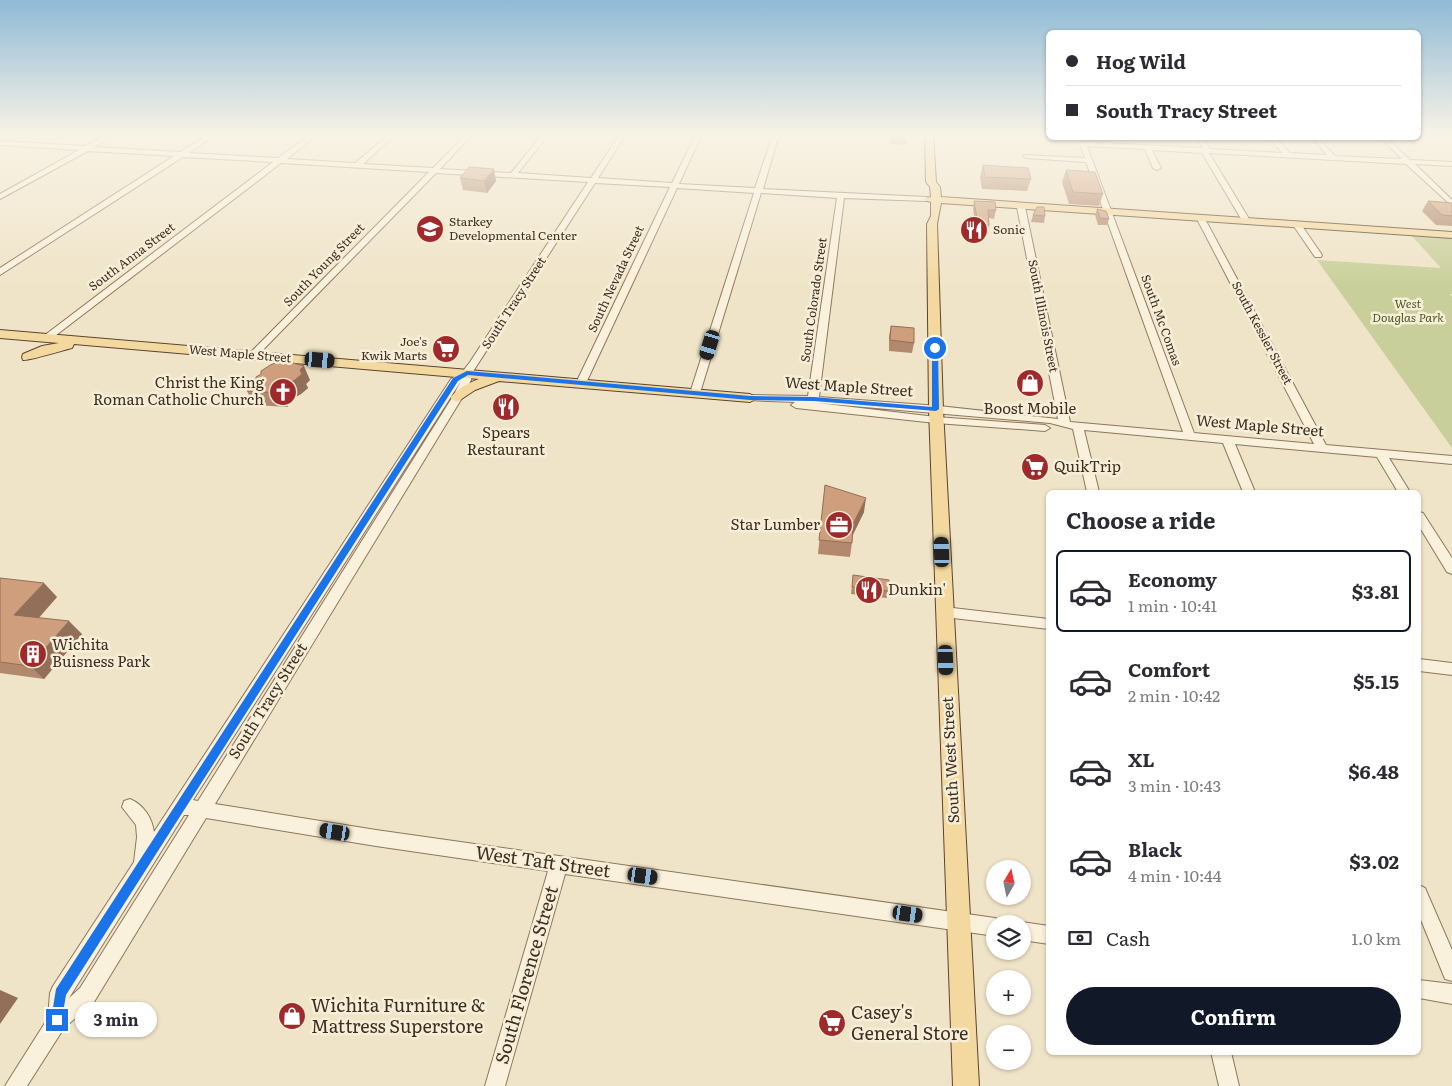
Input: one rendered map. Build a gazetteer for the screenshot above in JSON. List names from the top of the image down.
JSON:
{
  "streets": {
    "main road": ["West Maple Street", "South West Street"],
    "street": [
      "South Anna Street",
      "South Young Street",
      "South Nevada Street",
      "South Colorado Street",
      "South Tracy Street",
      "South Illinois Street",
      "South Mc Comas",
      "South Kessler Street",
      "West Taft Street",
      "South Florence Street"
    ]
  },
  "crossings": [
    ["South Anna Street", "West Maple Street"],
    ["South Young Street", "West Maple Street"],
    ["South Nevada Street", "West Maple Street"],
    ["South Colorado Street", "West Maple Street"],
    ["South Tracy Street", "West Maple Street"],
    ["South Tracy Street", "West Taft Street"],
    ["South Illinois Street", "West Maple Street"],
    ["South Mc Comas", "West Maple Street"],
    ["South Kessler Street", "West Maple Street"],
    ["West Maple Street", "South West Street"],
    ["South West Street", "West Taft Street"],
    ["West Taft Street", "South Florence Street"]
  ],
  "parks": ["West Douglas Park"],
  "places": {
    "school or university": ["Starkey Developmental Center"],
    "restaurant": ["Sonic", "Spears Restaurant", "Dunkin'"],
    "supermarket": ["Joe's Kwik Marts", "QuikTrip", "Casey's General Store"],
    "shop": ["Boost Mobile", "Wichita Furniture & Mattress Superstore"],
    "church": ["Christ the King Roman Catholic Church"],
    "office": ["Star Lumber"],
    "building": ["Wichita Buisness Park"]
  },
  "north": "top",
  "page": {
    "banner": ["Hog Wild", "South Tracy Street"],
    "heading": "Choose a ride",
    "list": [
      {
        "name": "Economy",
        "note": "1 min · 10:41",
        "value": "$3.81"
      },
      {
        "name": "Comfort",
        "note": "2 min · 10:42",
        "value": "$5.15"
      },
      {
        "name": "XL",
        "note": "3 min · 10:43",
        "value": "$6.48"
      },
      {
        "name": "Black",
        "note": "4 min · 10:44",
        "value": "$3.02"
      }
    ],
    "map_buttons": ["+", "−"],
    "pay": ["Cash", "1.0 km"],
    "buttons": "Confirm",
    "bubble": "3 min"
  }
}
